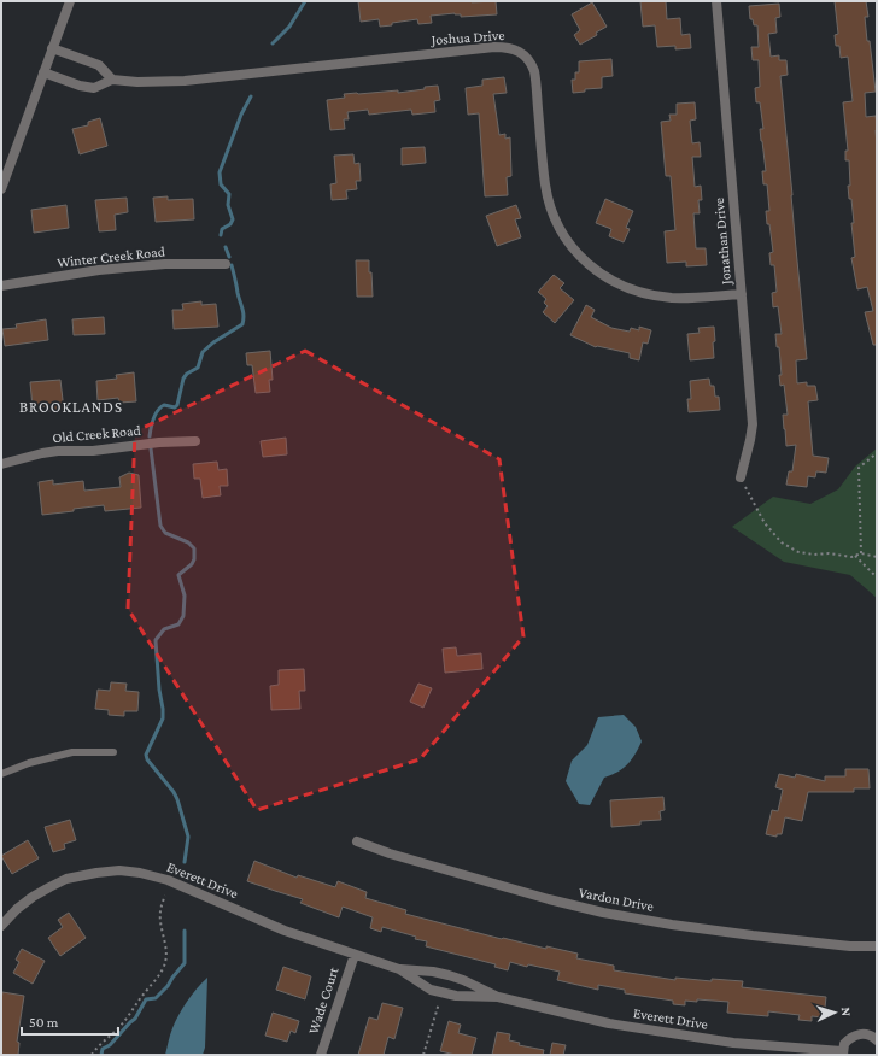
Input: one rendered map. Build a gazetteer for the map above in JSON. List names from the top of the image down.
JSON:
{
  "streets": {
    "street": [
      "Joshua Drive",
      "Jonathan Drive",
      "Winter Creek Road",
      "Old Creek Road",
      "Everett Drive",
      "Vardon Drive",
      "Wade Court"
    ]
  },
  "crossings": [
    ["Joshua Drive", "Jonathan Drive"],
    ["Everett Drive", "Wade Court"]
  ],
  "districts": ["BROOKLANDS"],
  "scale_bar": "50 m",
  "north": "right"
}
